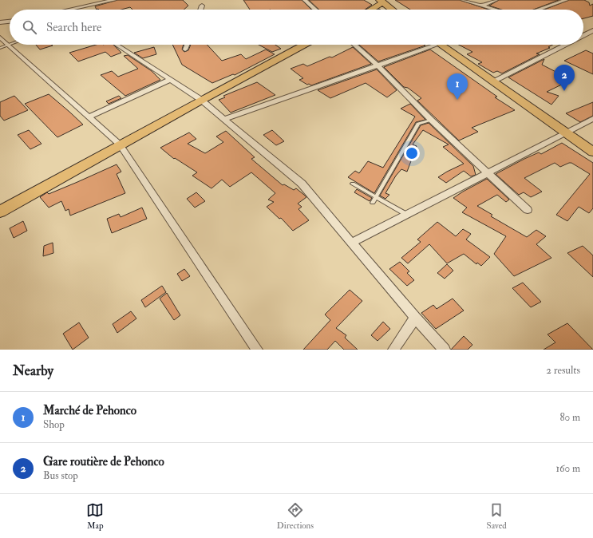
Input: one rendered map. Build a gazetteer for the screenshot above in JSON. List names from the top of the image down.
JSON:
{
  "page": {
    "search": "Search here",
    "pins": ["2", "1"],
    "heading": ["Nearby", "2 results"],
    "list": [
      {
        "mark": "1",
        "name": "Marché de Pehonco",
        "note": "Shop",
        "value": "80 m"
      },
      {
        "mark": "2",
        "name": "Gare routière de Pehonco",
        "note": "Bus stop",
        "value": "160 m"
      }
    ],
    "nav": ["Map", "Directions", "Saved"]
  }
}
